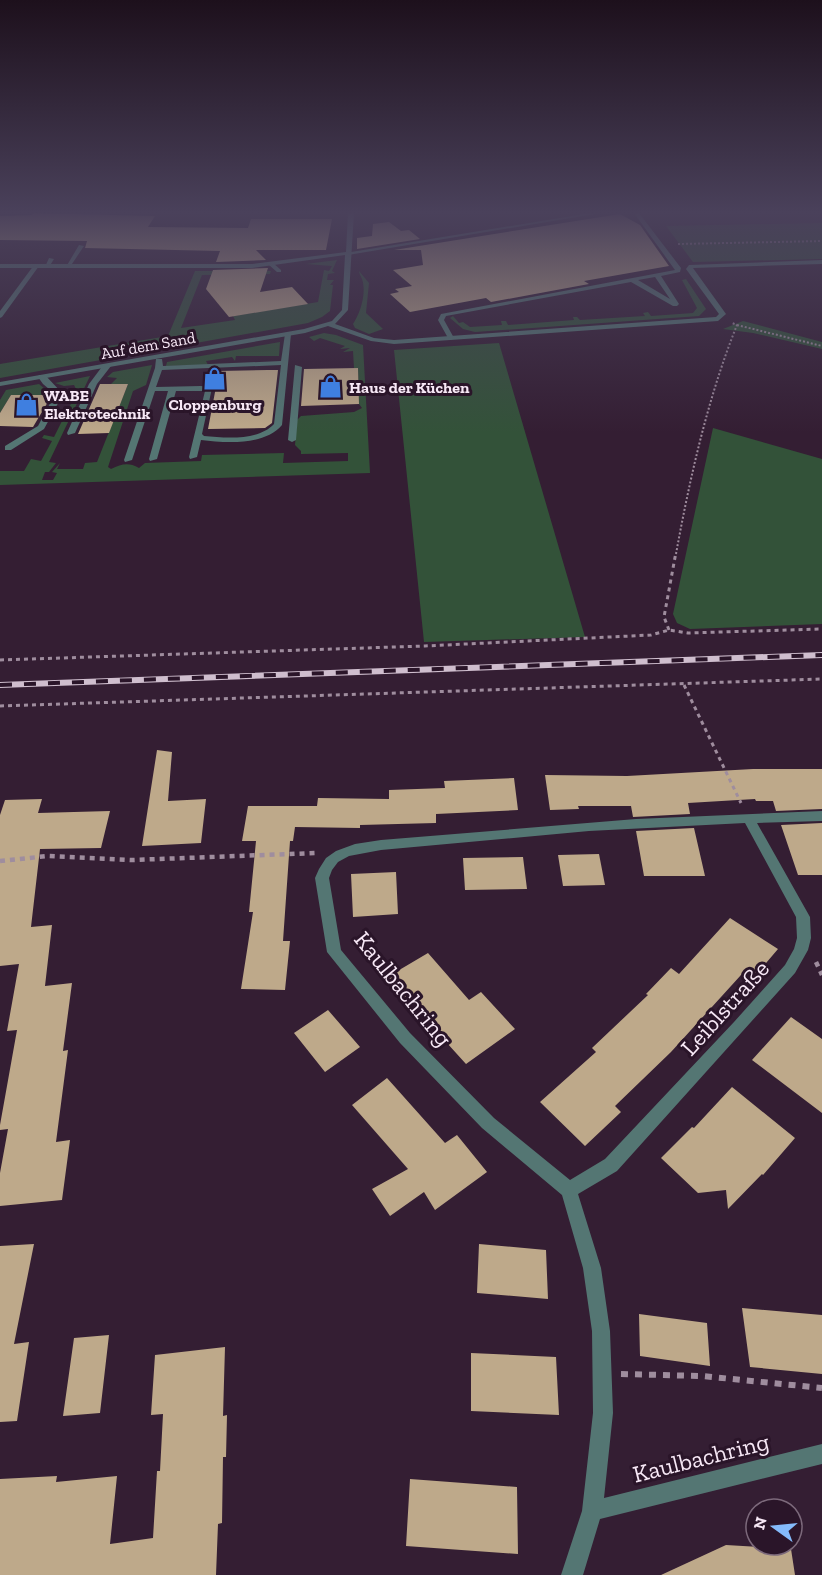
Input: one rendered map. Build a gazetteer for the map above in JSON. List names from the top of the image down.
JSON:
{
  "streets": {
    "street": ["Auf dem Sand", "Kaulbachring", "Leiblstraße"]
  },
  "crossings": [
    ["Kaulbachring", "Leiblstraße"]
  ],
  "places": {
    "shop": ["Cloppenburg", "Haus der Küchen", "WABE Elektrotechnik"]
  },
  "north": "left"
}
